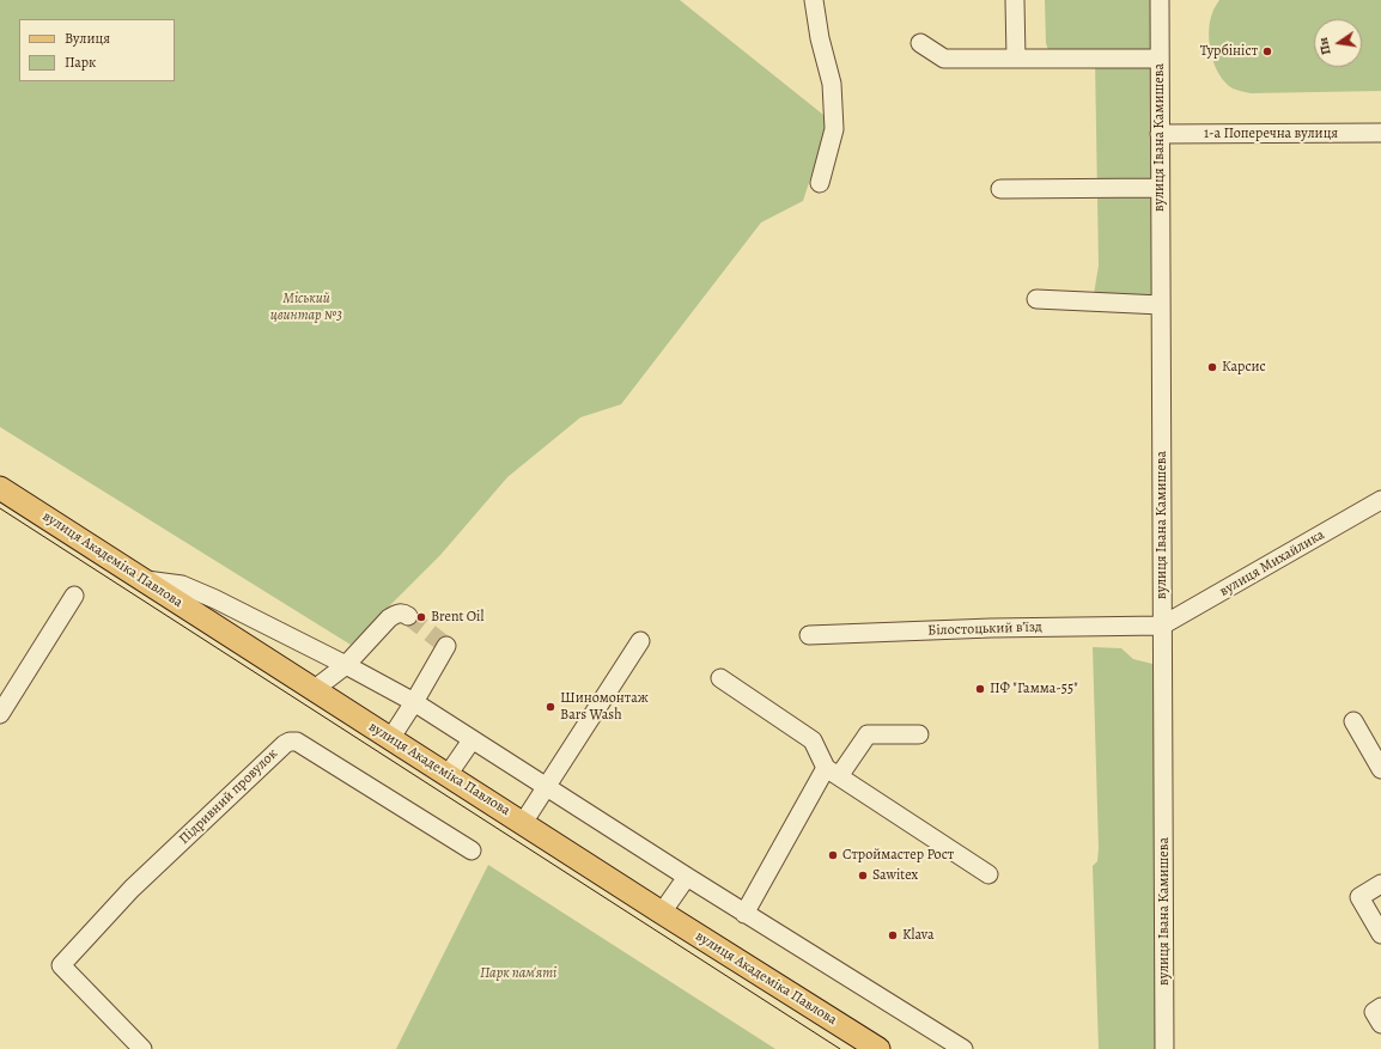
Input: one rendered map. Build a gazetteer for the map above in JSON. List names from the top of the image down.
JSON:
{
  "streets": {
    "main road": ["вулиця Академіка Павлова"],
    "street": [
      "1-а Поперечна вулиця",
      "вулиця Івана Камишева",
      "вулиця Михайлика",
      "Білостоцький в’їзд",
      "Підривний провулок"
    ]
  },
  "crossings": [
    ["1-а Поперечна вулиця", "вулиця Івана Камишева"],
    ["вулиця Івана Камишева", "вулиця Михайлика"],
    ["вулиця Івана Камишева", "Білостоцький в’їзд"],
    ["вулиця Михайлика", "Білостоцький в’їзд"]
  ],
  "parks": ["Міський цвинтар №3", "Парк пам'яті"],
  "places": [
    "Турбініст",
    "Карсис",
    "Brent Oil",
    "ПФ \"Гамма-55\"",
    "Шиномонтаж Bars Wash",
    "Строймастер Рост",
    "Sawitex",
    "Klava"
  ],
  "legend": ["Вулиця", "Парк"],
  "north": "left"
}
